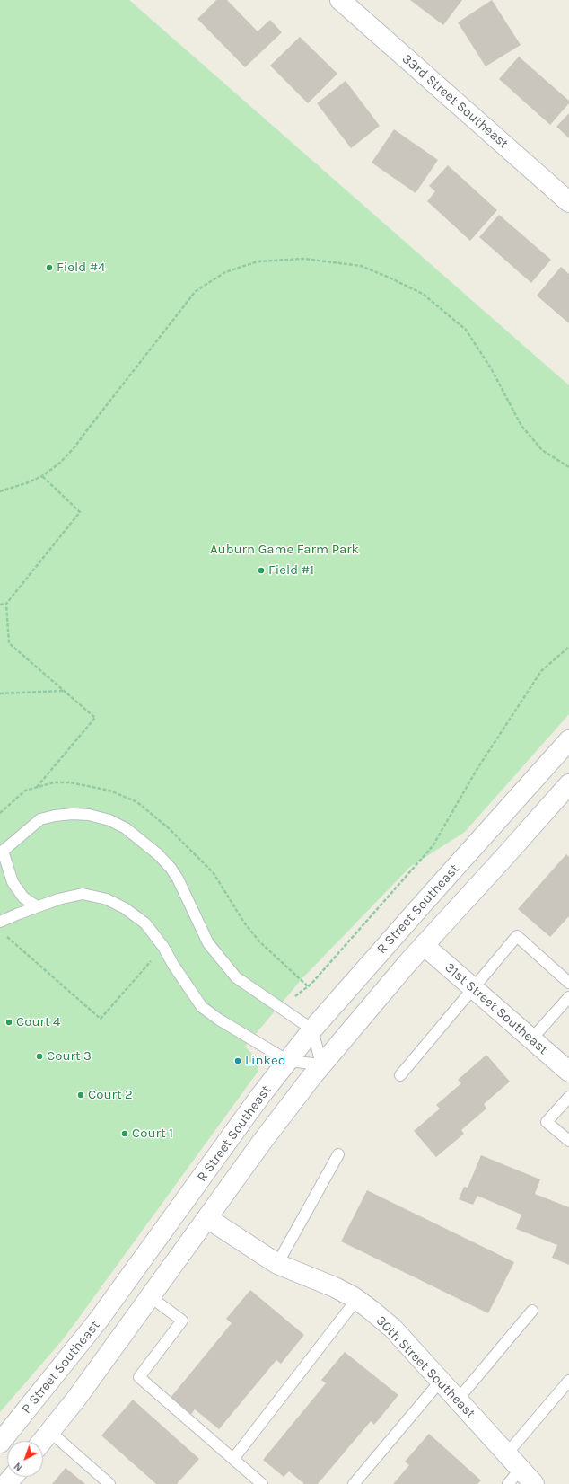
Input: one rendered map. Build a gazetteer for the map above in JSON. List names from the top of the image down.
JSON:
{
  "streets": {
    "street": [
      "33rd Street Southeast",
      "R Street Southeast",
      "31st Street Southeast",
      "30th Street Southeast"
    ]
  },
  "crossings": [
    ["R Street Southeast", "31st Street Southeast"],
    ["R Street Southeast", "30th Street Southeast"]
  ],
  "parks": ["Auburn Game Farm Park"],
  "places": [
    "Field #4",
    "Field #1",
    "Court 4",
    "Court 3",
    "Linked",
    "Court 2",
    "Court 1"
  ],
  "north": "bottom left"
}
